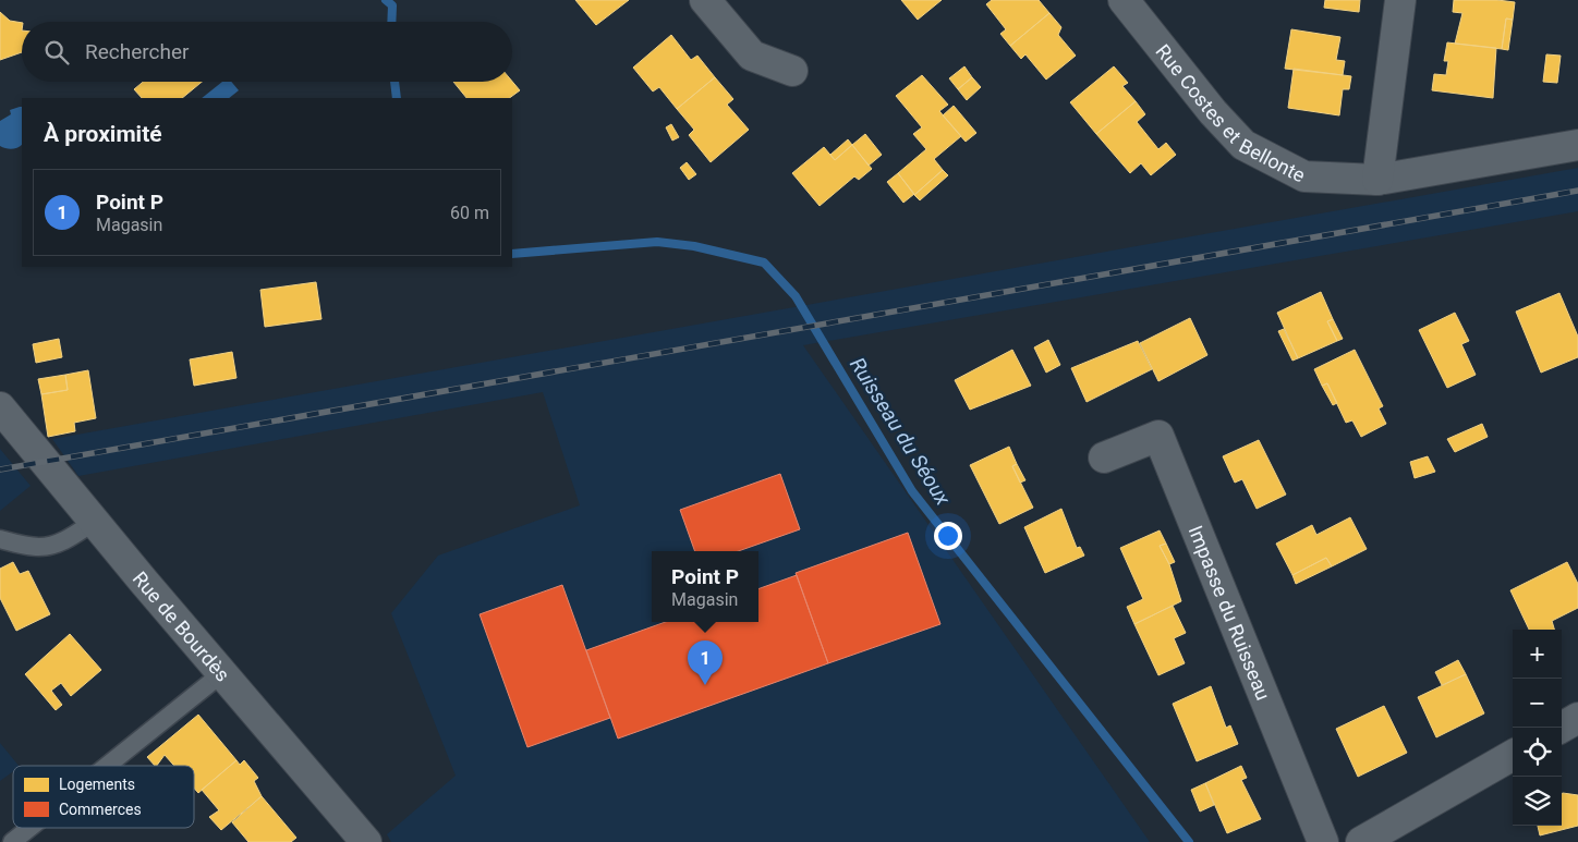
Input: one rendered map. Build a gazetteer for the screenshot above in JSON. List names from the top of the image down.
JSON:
{
  "streets": {
    "street": ["Rue Costes et Bellonte", "Impasse du Ruisseau", "Rue de Bourdès"]
  },
  "water": ["Ruisseau du Séoux"],
  "legend": ["Logements", "Commerces"],
  "page": {
    "search": "Rechercher",
    "heading": "À proximité",
    "list": [
      {
        "mark": "1",
        "name": "Point P",
        "note": "Magasin",
        "value": "60 m"
      }
    ],
    "popup": ["Point P", "Magasin"],
    "map_buttons": ["+", "−"],
    "pins": "1"
  }
}
